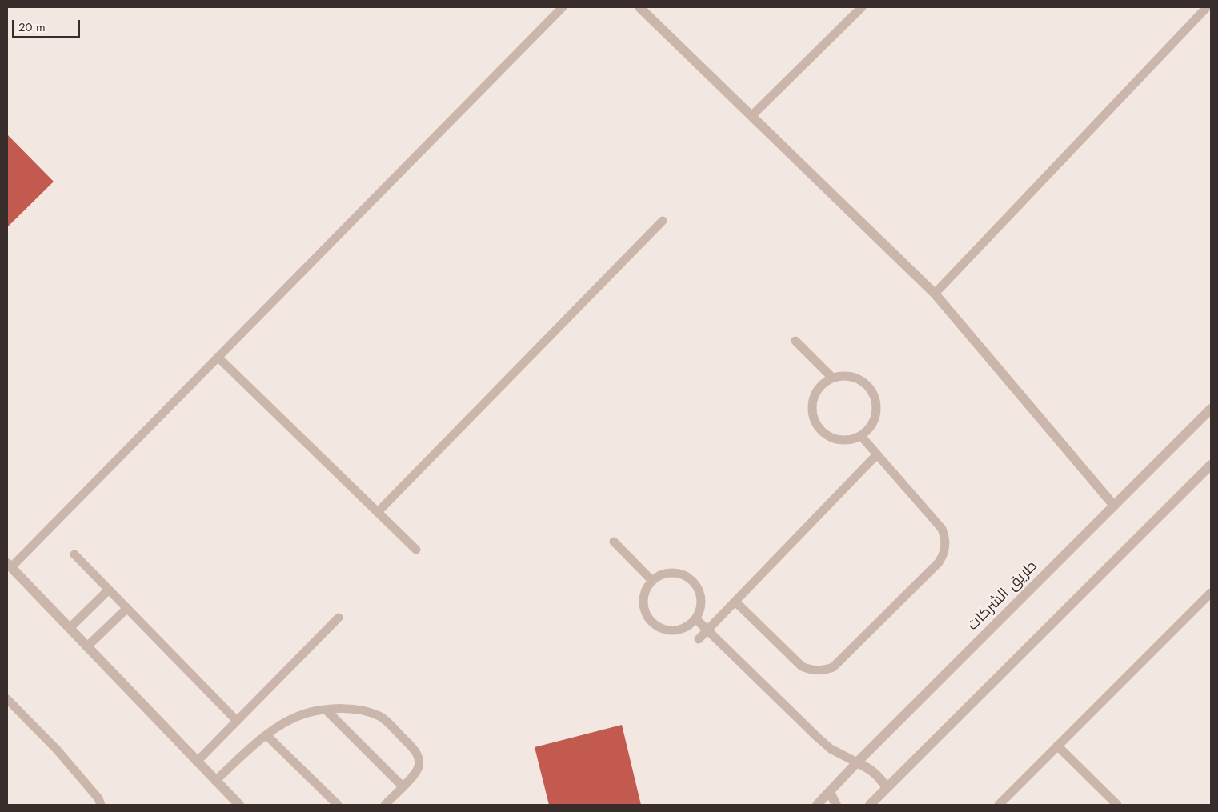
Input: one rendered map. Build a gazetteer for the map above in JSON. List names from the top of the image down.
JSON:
{
  "streets": {
    "street": ["طريق الشركات"]
  },
  "scale_bar": "20 m"
}
